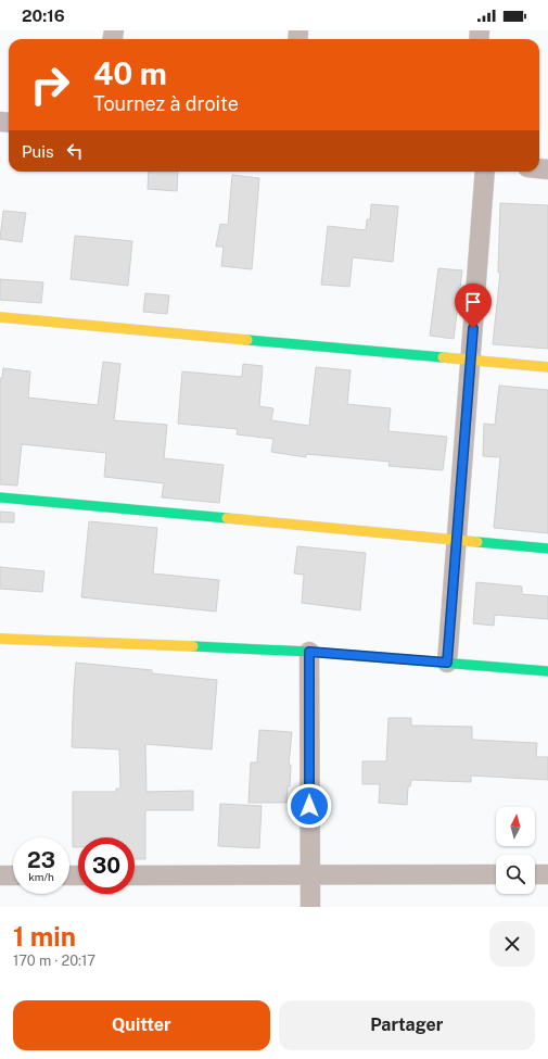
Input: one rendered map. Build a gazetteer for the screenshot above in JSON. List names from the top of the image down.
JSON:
{
  "north": "top",
  "page": {
    "status": "20:16",
    "turn": ["40 m", "Tournez à droite"],
    "then": "Puis",
    "speed": "23 km/h",
    "limit": "30",
    "heading": ["1 min", "170 m · 20:17"],
    "buttons": ["Quitter", "Partager"]
  }
}
